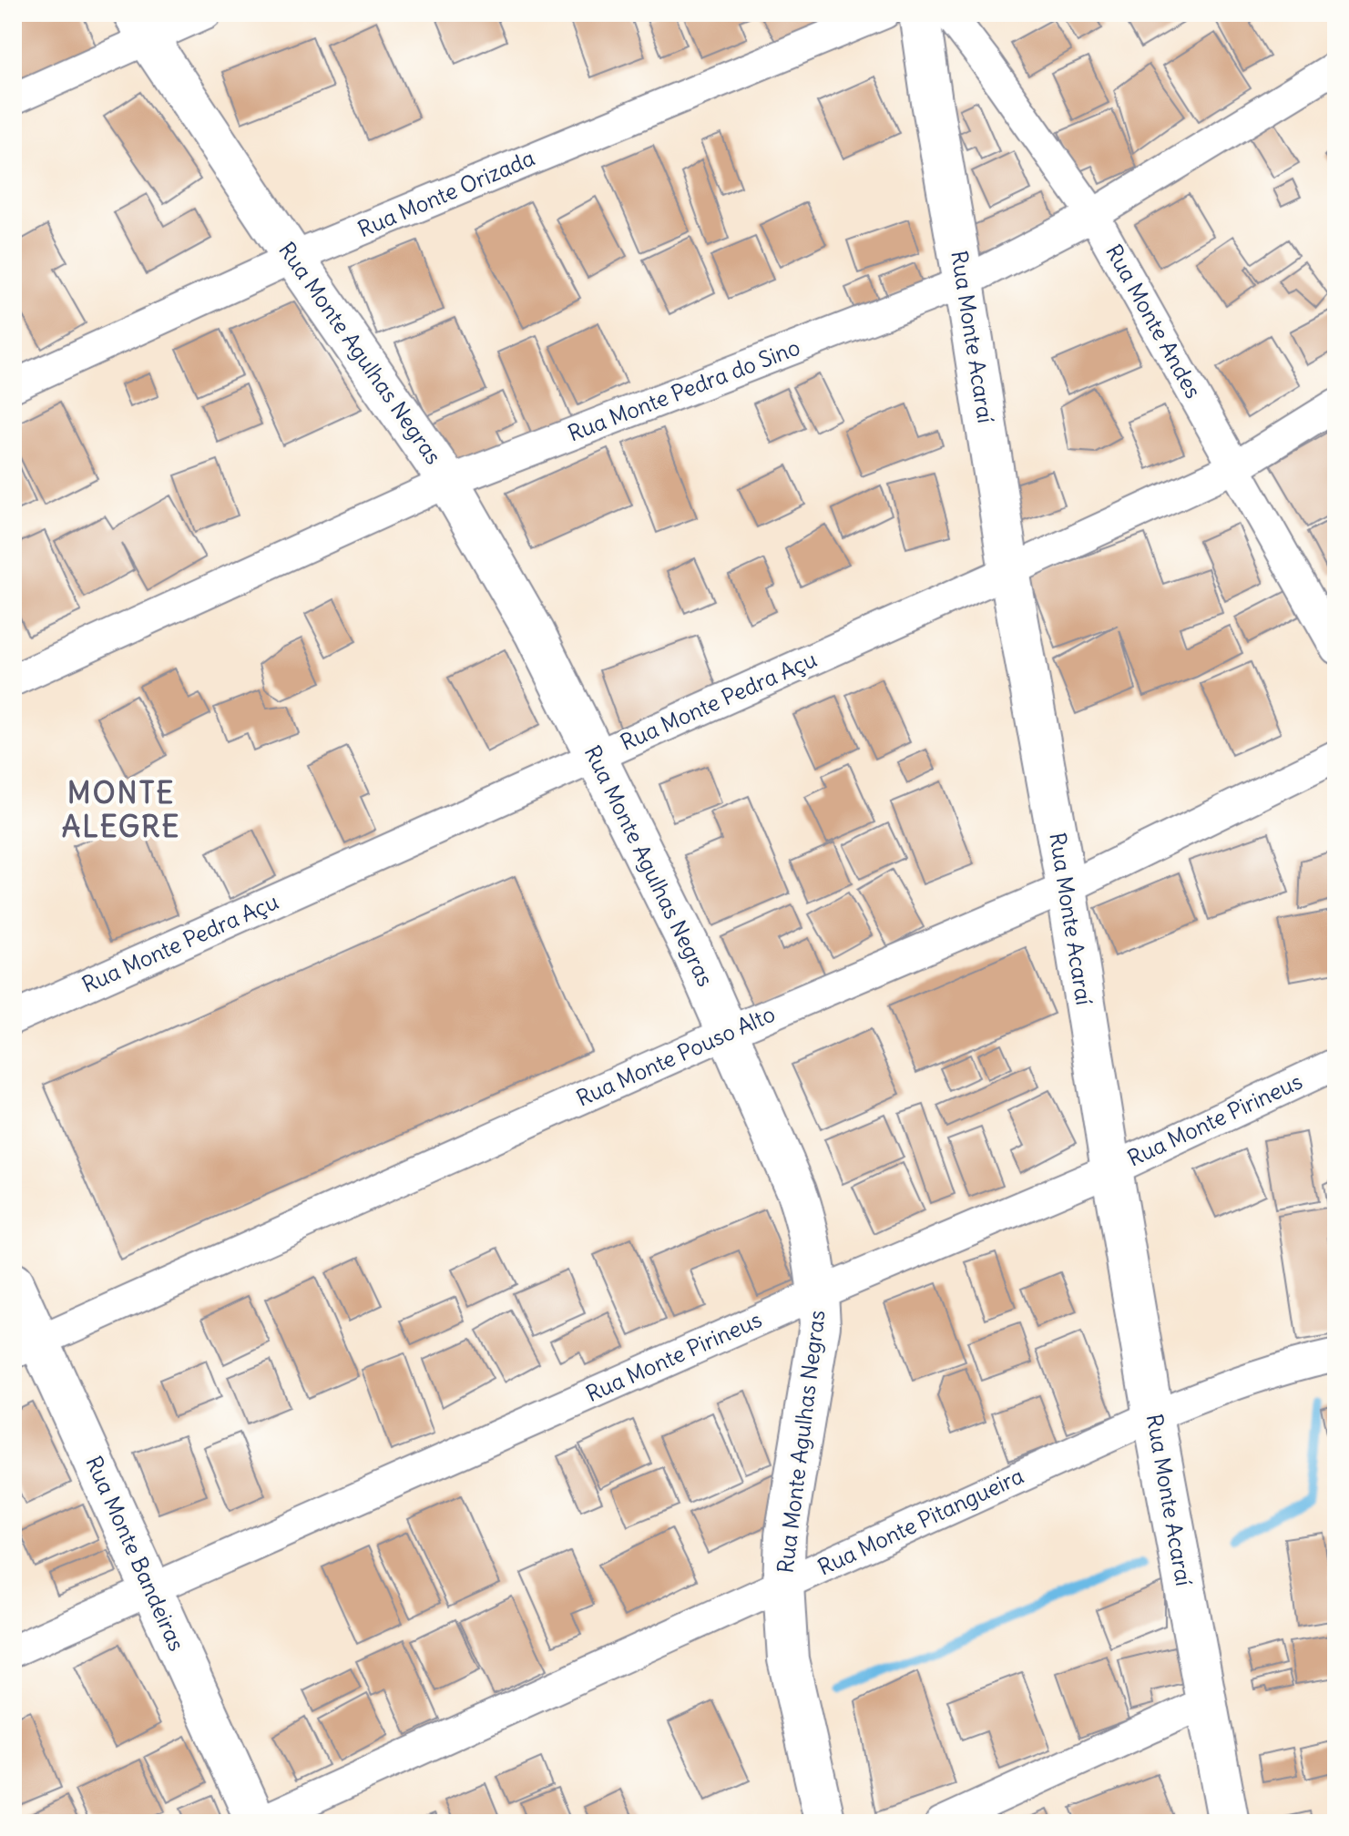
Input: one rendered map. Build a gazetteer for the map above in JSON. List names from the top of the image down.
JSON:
{
  "streets": {
    "street": [
      "Rua Monte Orizada",
      "Rua Monte Andes",
      "Rua Monte Acaraí",
      "Rua Monte Agulhas Negras",
      "Rua Monte Pedra do Sino",
      "Rua Monte Pedra Açu",
      "Rua Monte Pouso Alto",
      "Rua Monte Pirineus",
      "Rua Monte Pitangueira",
      "Rua Monte Bandeiras"
    ]
  },
  "crossings": [
    ["Rua Monte Orizada", "Rua Monte Agulhas Negras"],
    ["Rua Monte Andes", "Rua Monte Pedra do Sino"],
    ["Rua Monte Andes", "Rua Monte Pedra Açu"],
    ["Rua Monte Acaraí", "Rua Monte Pedra do Sino"],
    ["Rua Monte Acaraí", "Rua Monte Pedra Açu"],
    ["Rua Monte Acaraí", "Rua Monte Pouso Alto"],
    ["Rua Monte Acaraí", "Rua Monte Pirineus"],
    ["Rua Monte Acaraí", "Rua Monte Pitangueira"],
    ["Rua Monte Agulhas Negras", "Rua Monte Pedra do Sino"],
    ["Rua Monte Agulhas Negras", "Rua Monte Pedra Açu"],
    ["Rua Monte Agulhas Negras", "Rua Monte Pouso Alto"],
    ["Rua Monte Agulhas Negras", "Rua Monte Pirineus"],
    ["Rua Monte Agulhas Negras", "Rua Monte Pitangueira"],
    ["Rua Monte Pouso Alto", "Rua Monte Bandeiras"],
    ["Rua Monte Pirineus", "Rua Monte Bandeiras"],
    ["Rua Monte Pitangueira", "Rua Monte Bandeiras"]
  ],
  "districts": ["MONTE ALEGRE"]
}
